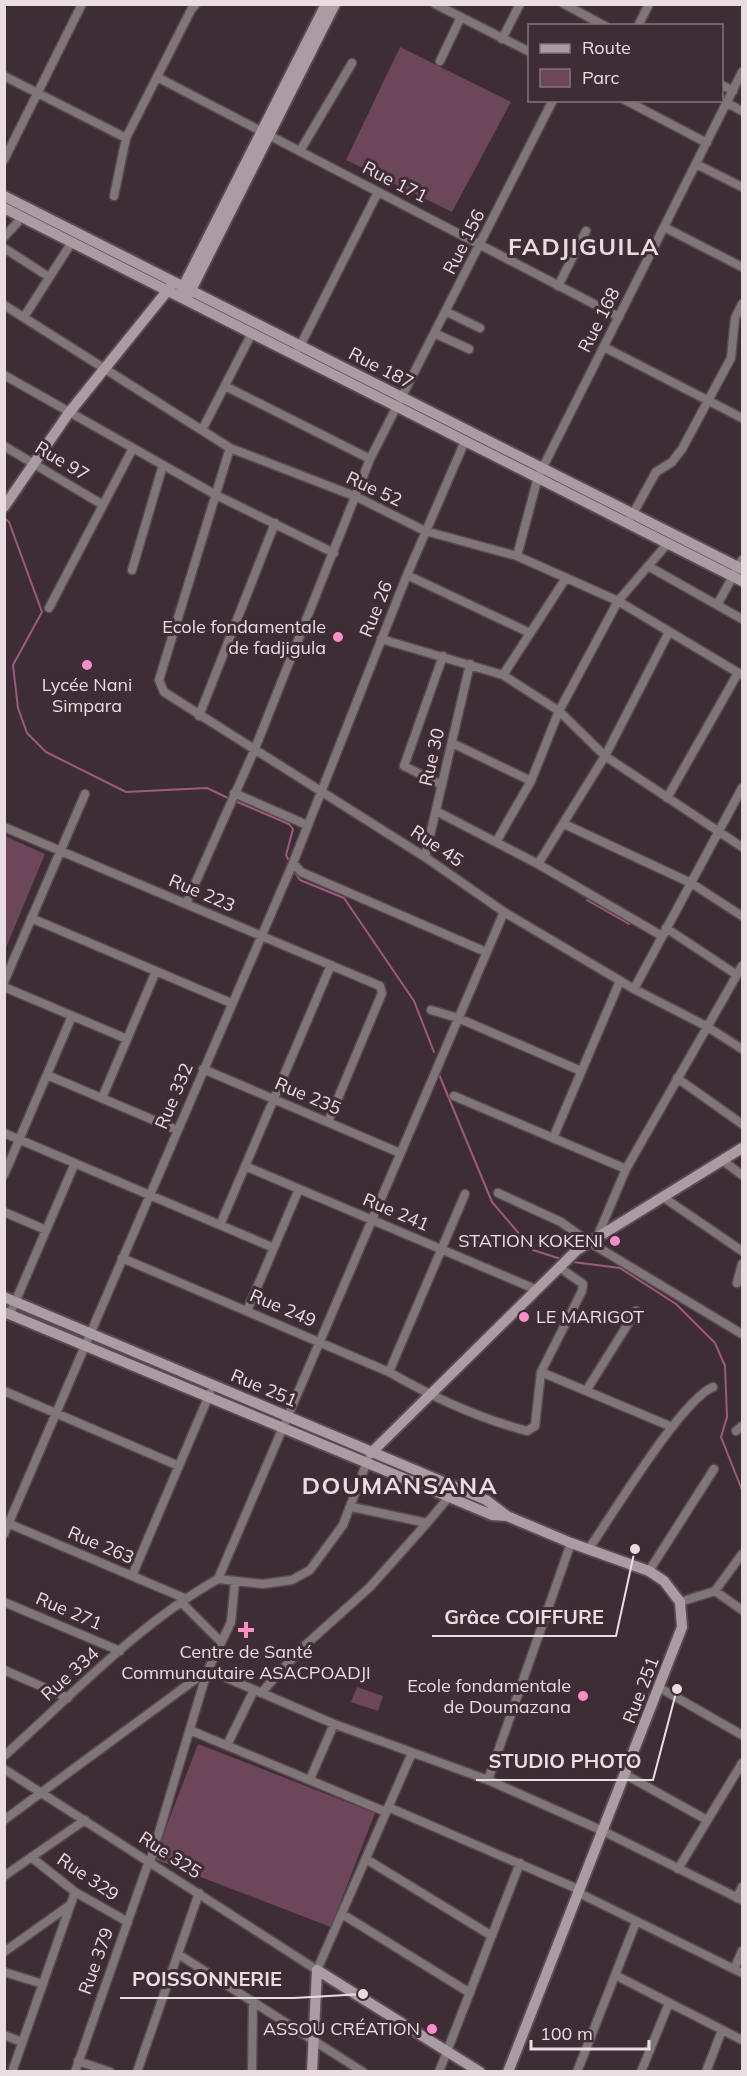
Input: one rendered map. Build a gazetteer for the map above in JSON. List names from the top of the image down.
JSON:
{
  "streets": {
    "main road": ["Rue 187", "Rue 251"],
    "street": [
      "Rue 171",
      "Rue 156",
      "Rue 168",
      "Rue 97",
      "Rue 52",
      "Rue 26",
      "Rue 30",
      "Rue 45",
      "Rue 223",
      "Rue 332",
      "Rue 235",
      "Rue 241",
      "Rue 249",
      "Rue 263",
      "Rue 271",
      "Rue 334",
      "Rue 325",
      "Rue 329",
      "Rue 379"
    ]
  },
  "crossings": [
    ["Rue 171", "Rue 156"],
    ["Rue 171", "Rue 168"],
    ["Rue 156", "Rue 187"],
    ["Rue 156", "Rue 52"],
    ["Rue 156", "Rue 45"],
    ["Rue 156", "Rue 223"],
    ["Rue 168", "Rue 187"],
    ["Rue 168", "Rue 52"],
    ["Rue 187", "Rue 26"],
    ["Rue 52", "Rue 26"],
    ["Rue 26", "Rue 45"],
    ["Rue 26", "Rue 332"],
    ["Rue 30", "Rue 45"],
    ["Rue 45", "Rue 332"],
    ["Rue 223", "Rue 332"],
    ["Rue 223", "Rue 235"],
    ["Rue 332", "Rue 235"],
    ["Rue 332", "Rue 249"],
    ["Rue 332", "Rue 251"],
    ["Rue 332", "Rue 263"],
    ["Rue 263", "Rue 334"],
    ["Rue 271", "Rue 334"],
    ["Rue 325", "Rue 379"],
    ["Rue 329", "Rue 379"]
  ],
  "districts": ["FADJIGUILA", "DOUMANSANA"],
  "places": {
    "other": [
      "Ecole fondamentale de fadjigula",
      "Lycée Nani Simpara",
      "STATION KOKENI",
      "LE MARIGOT",
      "Grâce COIFFURE",
      "STUDIO PHOTO",
      "Ecole fondamentale de Doumazana",
      "POISSONNERIE",
      "ASSOU CRÉATION"
    ],
    "health": ["Centre de Santé Communautaire ASACPOADJI"]
  },
  "legend": ["Route", "Parc"],
  "scale_bar": "100 m"
}
